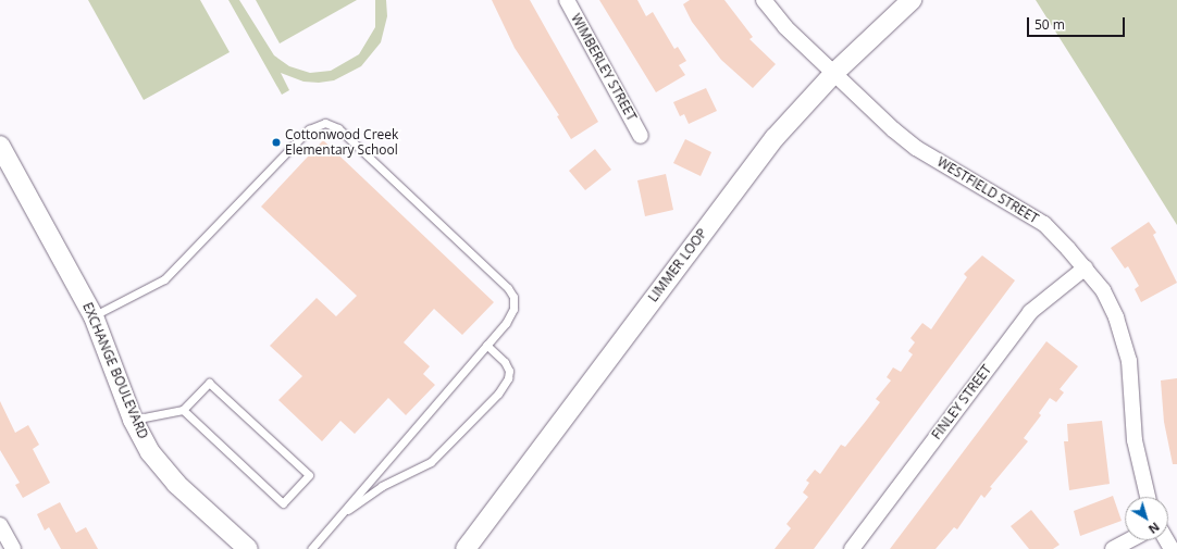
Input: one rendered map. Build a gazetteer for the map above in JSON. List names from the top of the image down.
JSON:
{
  "streets": {
    "street": [
      "WIMBERLEY STREET",
      "WESTFIELD STREET",
      "LIMMER LOOP",
      "EXCHANGE BOULEVARD",
      "FINLEY STREET"
    ]
  },
  "crossings": [
    ["WESTFIELD STREET", "LIMMER LOOP"],
    ["WESTFIELD STREET", "FINLEY STREET"]
  ],
  "places": ["Cottonwood Creek Elementary School"],
  "scale_bar": "50 m",
  "north": "bottom right"
}
